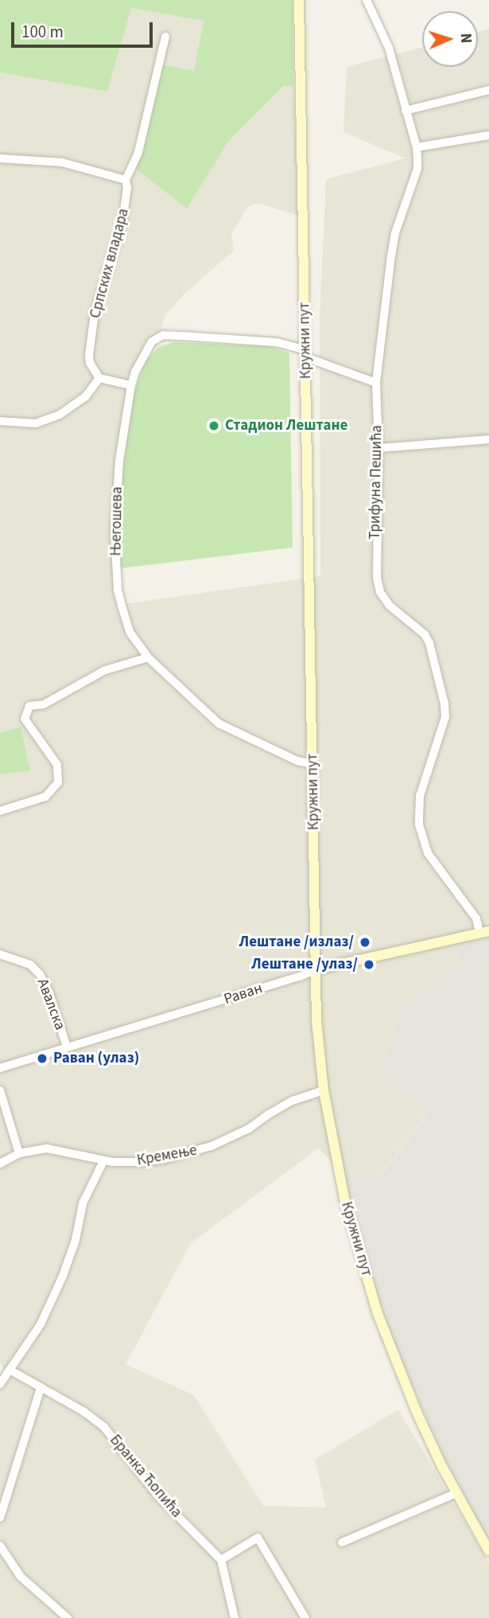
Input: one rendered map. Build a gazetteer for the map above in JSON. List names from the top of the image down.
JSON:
{
  "streets": {
    "main road": ["Кружни пут", "Раван"],
    "street": [
      "Српских владара",
      "Трифуна Пешића",
      "Његошева",
      "Авалска",
      "Кремење",
      "Бранка Ћопића"
    ]
  },
  "crossings": [
    ["Кружни пут", "Његошева"],
    ["Кружни пут", "Раван"],
    ["Кружни пут", "Кремење"],
    ["Трифуна Пешића", "Његошева"],
    ["Трифуна Пешића", "Раван"],
    ["Раван", "Авалска"]
  ],
  "places": [
    "Стадион Лештане",
    "Лештане /излаз/",
    "Лештане /улаз/",
    "Раван (улаз)"
  ],
  "scale_bar": "100 m",
  "north": "right"
}
